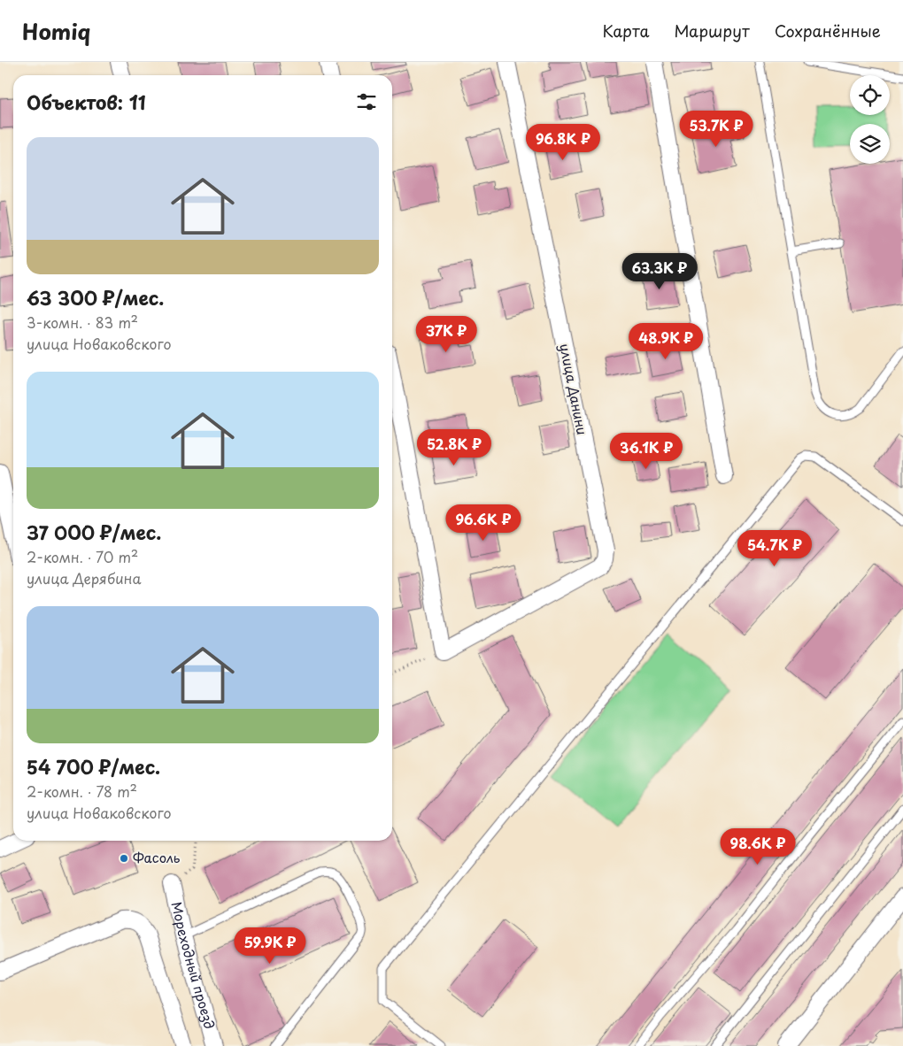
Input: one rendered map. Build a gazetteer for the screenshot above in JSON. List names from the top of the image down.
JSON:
{
  "streets": {
    "street": ["улица Данини", "Мореходный проезд"]
  },
  "places": ["Фасоль"],
  "page": {
    "header": "Homiq",
    "nav": ["Карта", "Маршрут", "Сохранённые"],
    "heading": "Объектов: 11",
    "price": [
      "53.7K ₽",
      "96.8K ₽",
      "63.3K ₽",
      "37K ₽",
      "48.9K ₽",
      "52.8K ₽",
      "36.1K ₽",
      "96.6K ₽",
      "54.7K ₽",
      "98.6K ₽",
      "59.9K ₽"
    ],
    "list": [
      {
        "name": "63 300 ₽/мес.",
        "note": "3-комн. · 83 m² · улица Новаковского"
      },
      {
        "name": "37 000 ₽/мес.",
        "note": "2-комн. · 70 m² · улица Дерябина"
      },
      {
        "name": "54 700 ₽/мес.",
        "note": "2-комн. · 78 m² · улица Новаковского"
      }
    ]
  }
}
